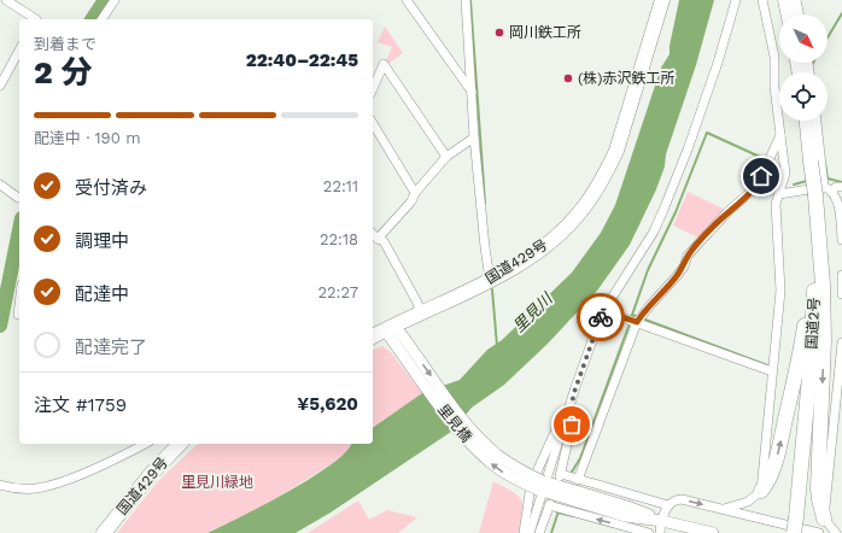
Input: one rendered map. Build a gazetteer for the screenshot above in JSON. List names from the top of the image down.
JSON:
{
  "streets": {
    "highway": ["国道429号", "国道2号"],
    "street": ["里見橋"]
  },
  "crossings": [
    ["国道429号", "里見橋"]
  ],
  "water": ["里見川"],
  "parks": ["里見川緑地"],
  "places": ["岡川鉄工所", "(株)赤沢鉄工所"],
  "north": "bottom right",
  "page": {
    "heading": ["2 分", "到着まで", "22:40–22:45"],
    "panel": ["注文 #1759", "¥5,620"],
    "bar": "配達中 · 190 m",
    "list": [
      ["受付済み", "22:11"],
      ["調理中", "22:18"],
      ["配達中", "22:27"],
      "配達完了"
    ]
  }
}
